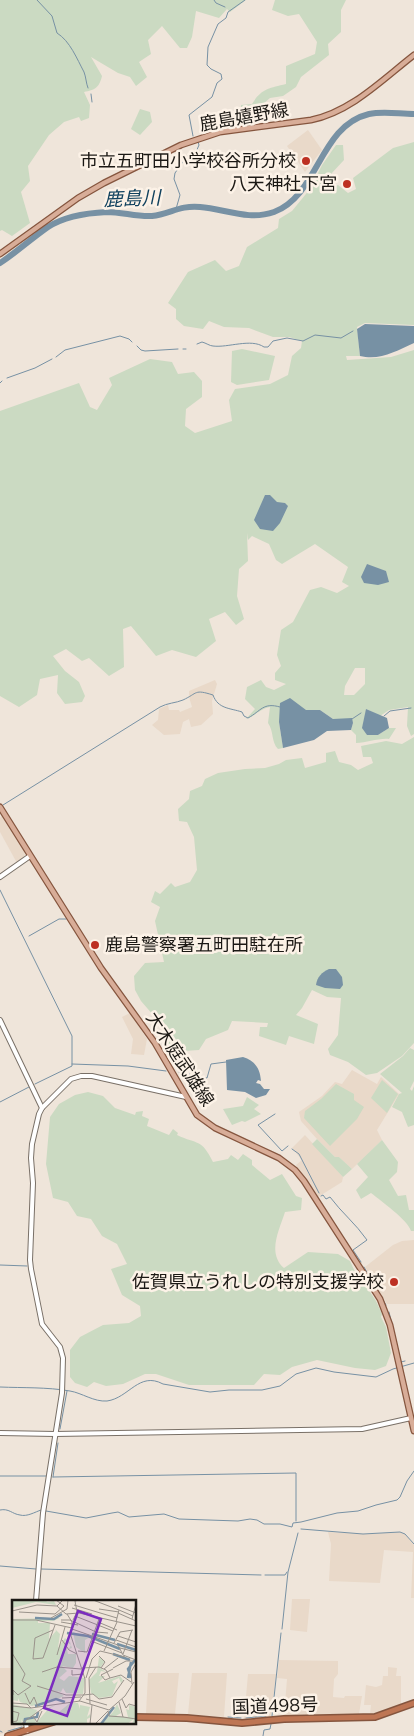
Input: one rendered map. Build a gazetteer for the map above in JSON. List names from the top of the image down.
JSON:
{
  "streets": {
    "highway": ["国道498号"],
    "main road": ["鹿島嬉野線", "大木庭武雄線"]
  },
  "water": ["鹿島川"],
  "places": [
    "市立五町田小学校谷所分校",
    "八天神社下宮",
    "鹿島警察署五町田駐在所",
    "佐賀県立うれしの特別支援学校"
  ]
}
